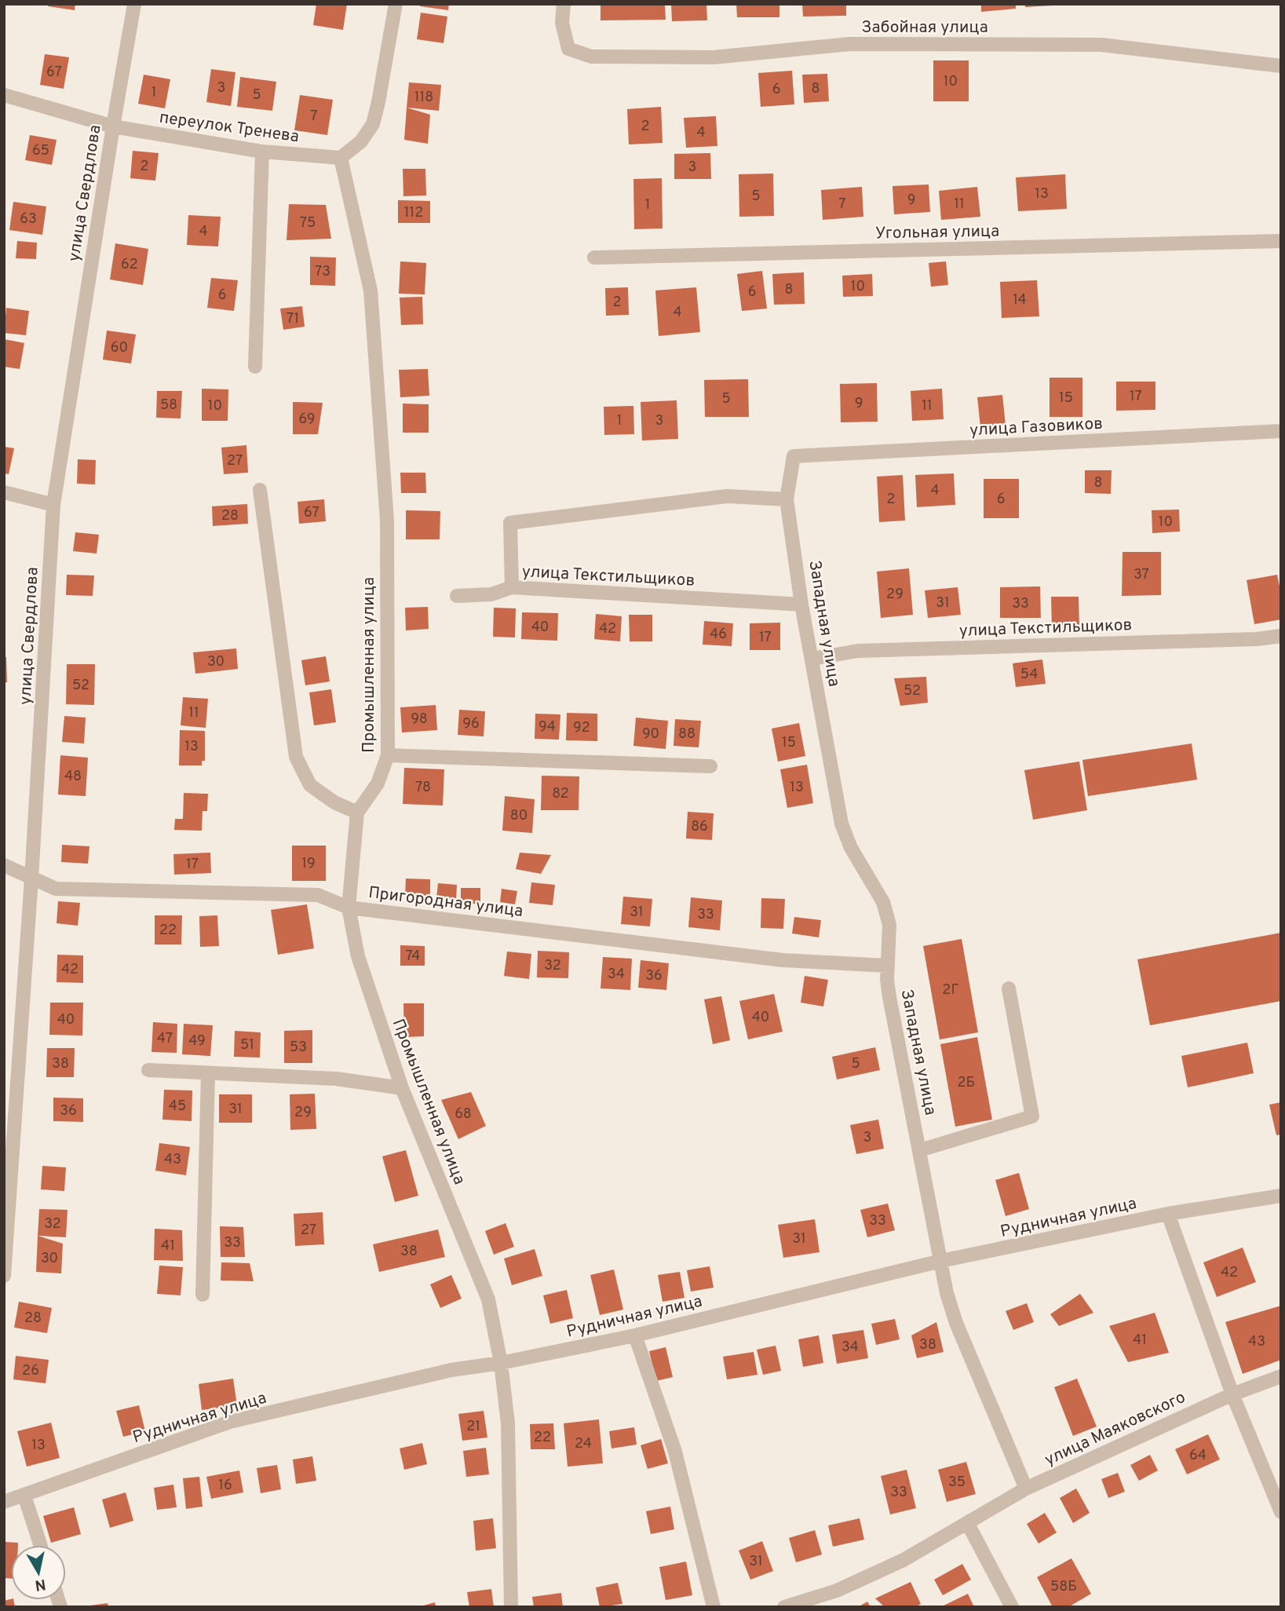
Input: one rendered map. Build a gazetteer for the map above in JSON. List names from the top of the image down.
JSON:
{
  "streets": {
    "street": [
      "Забойная улица",
      "переулок Тренева",
      "улица Свердлова",
      "Угольная улица",
      "улица Газовиков",
      "улица Текстильщиков",
      "Западная улица",
      "Промышленная улица",
      "Пригородная улица",
      "Рудничная улица",
      "улица Маяковского"
    ]
  },
  "crossings": [
    ["переулок Тренева", "улица Свердлова"],
    ["переулок Тренева", "Промышленная улица"],
    ["улица Свердлова", "Пригородная улица"],
    ["улица Газовиков", "Западная улица"],
    ["улица Текстильщиков", "Западная улица"],
    ["Западная улица", "Пригородная улица"],
    ["Западная улица", "Рудничная улица"],
    ["Западная улица", "улица Маяковского"],
    ["Промышленная улица", "Пригородная улица"],
    ["Промышленная улица", "Рудничная улица"]
  ],
  "house_numbers": [
    "67",
    "10",
    "3",
    "8",
    "6",
    "1",
    "5",
    "118",
    "7",
    "2",
    "4",
    "65",
    "2",
    "3",
    "13",
    "5",
    "9",
    "7",
    "11",
    "1",
    "112",
    "63",
    "75",
    "4",
    "62",
    "73",
    "10",
    "8",
    "6",
    "6",
    "14",
    "2",
    "4",
    "71",
    "60",
    "17",
    "15",
    "5",
    "9",
    "58",
    "10",
    "11",
    "69",
    "1",
    "3",
    "27",
    "8",
    "4",
    "2",
    "6",
    "67",
    "28",
    "10",
    "37",
    "29",
    "31",
    "33",
    "40",
    "42",
    "46",
    "17",
    "30",
    "54",
    "52",
    "52",
    "11",
    "98",
    "96",
    "94",
    "92",
    "90",
    "88",
    "15",
    "13",
    "48",
    "78",
    "13",
    "82",
    "80",
    "86",
    "19",
    "17",
    "31",
    "33",
    "22",
    "74",
    "32",
    "42",
    "34",
    "36",
    "2Г",
    "40",
    "40",
    "47",
    "49",
    "51",
    "53",
    "38",
    "5",
    "2Б",
    "45",
    "31",
    "36",
    "29",
    "68",
    "3",
    "43",
    "33",
    "32",
    "27",
    "31",
    "33",
    "41",
    "38",
    "30",
    "42",
    "28",
    "41",
    "43",
    "38",
    "34",
    "26",
    "21",
    "22",
    "24",
    "13",
    "64",
    "35",
    "16",
    "33",
    "31",
    "58Б"
  ],
  "north": "bottom"
}
